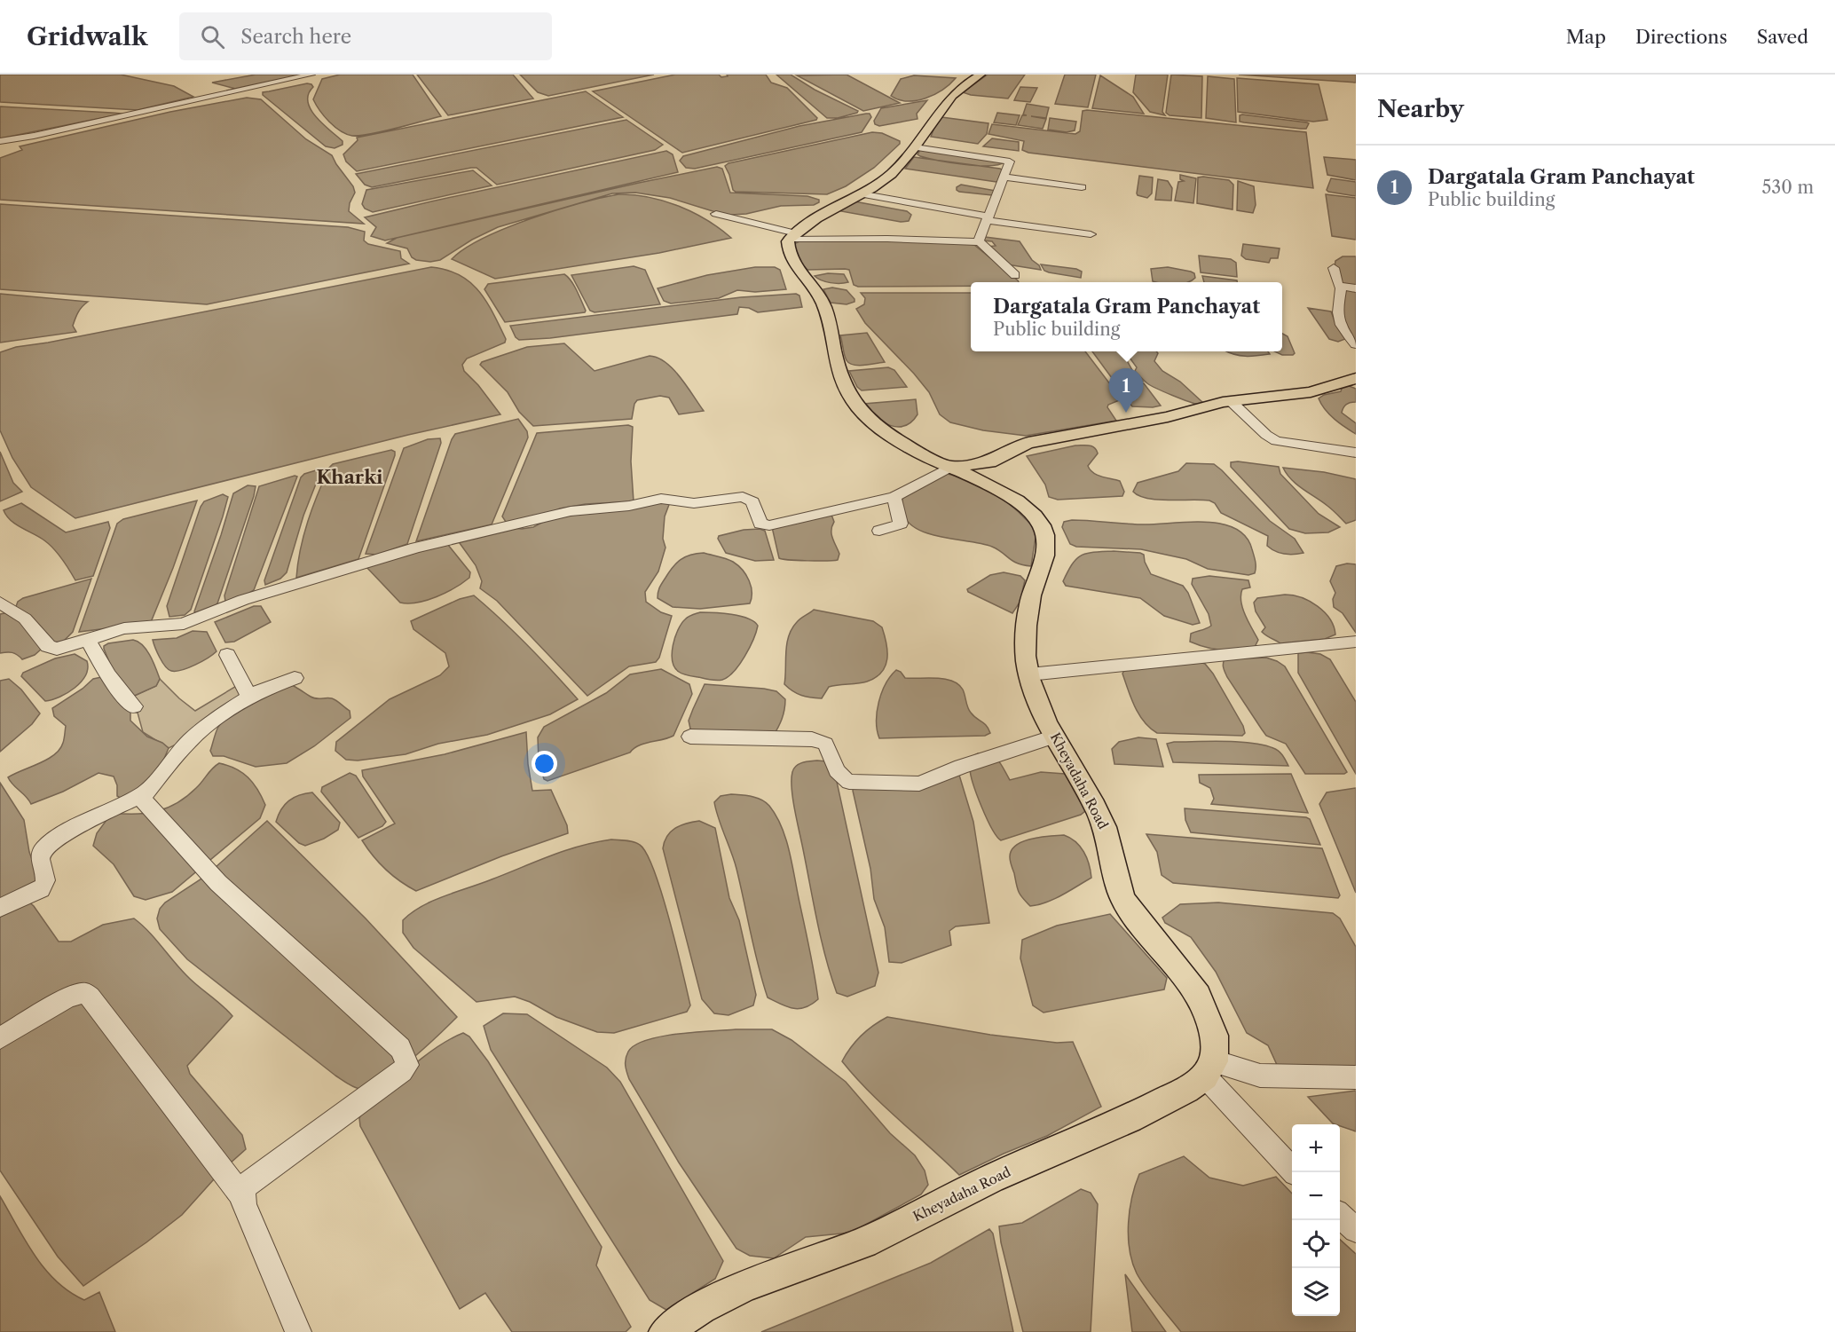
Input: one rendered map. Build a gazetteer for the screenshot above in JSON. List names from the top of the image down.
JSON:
{
  "streets": {
    "main road": ["Kheyadaha Road"]
  },
  "districts": ["Kharki"],
  "page": {
    "header": "Gridwalk",
    "search": "Search here",
    "nav": ["Map", "Directions", "Saved"],
    "heading": "Nearby",
    "list": [
      {
        "mark": "1",
        "name": "Dargatala Gram Panchayat",
        "note": "Public building",
        "value": "530 m"
      }
    ],
    "popup": ["Dargatala Gram Panchayat", "Public building"],
    "pins": "1",
    "map_buttons": ["+", "−"]
  }
}
